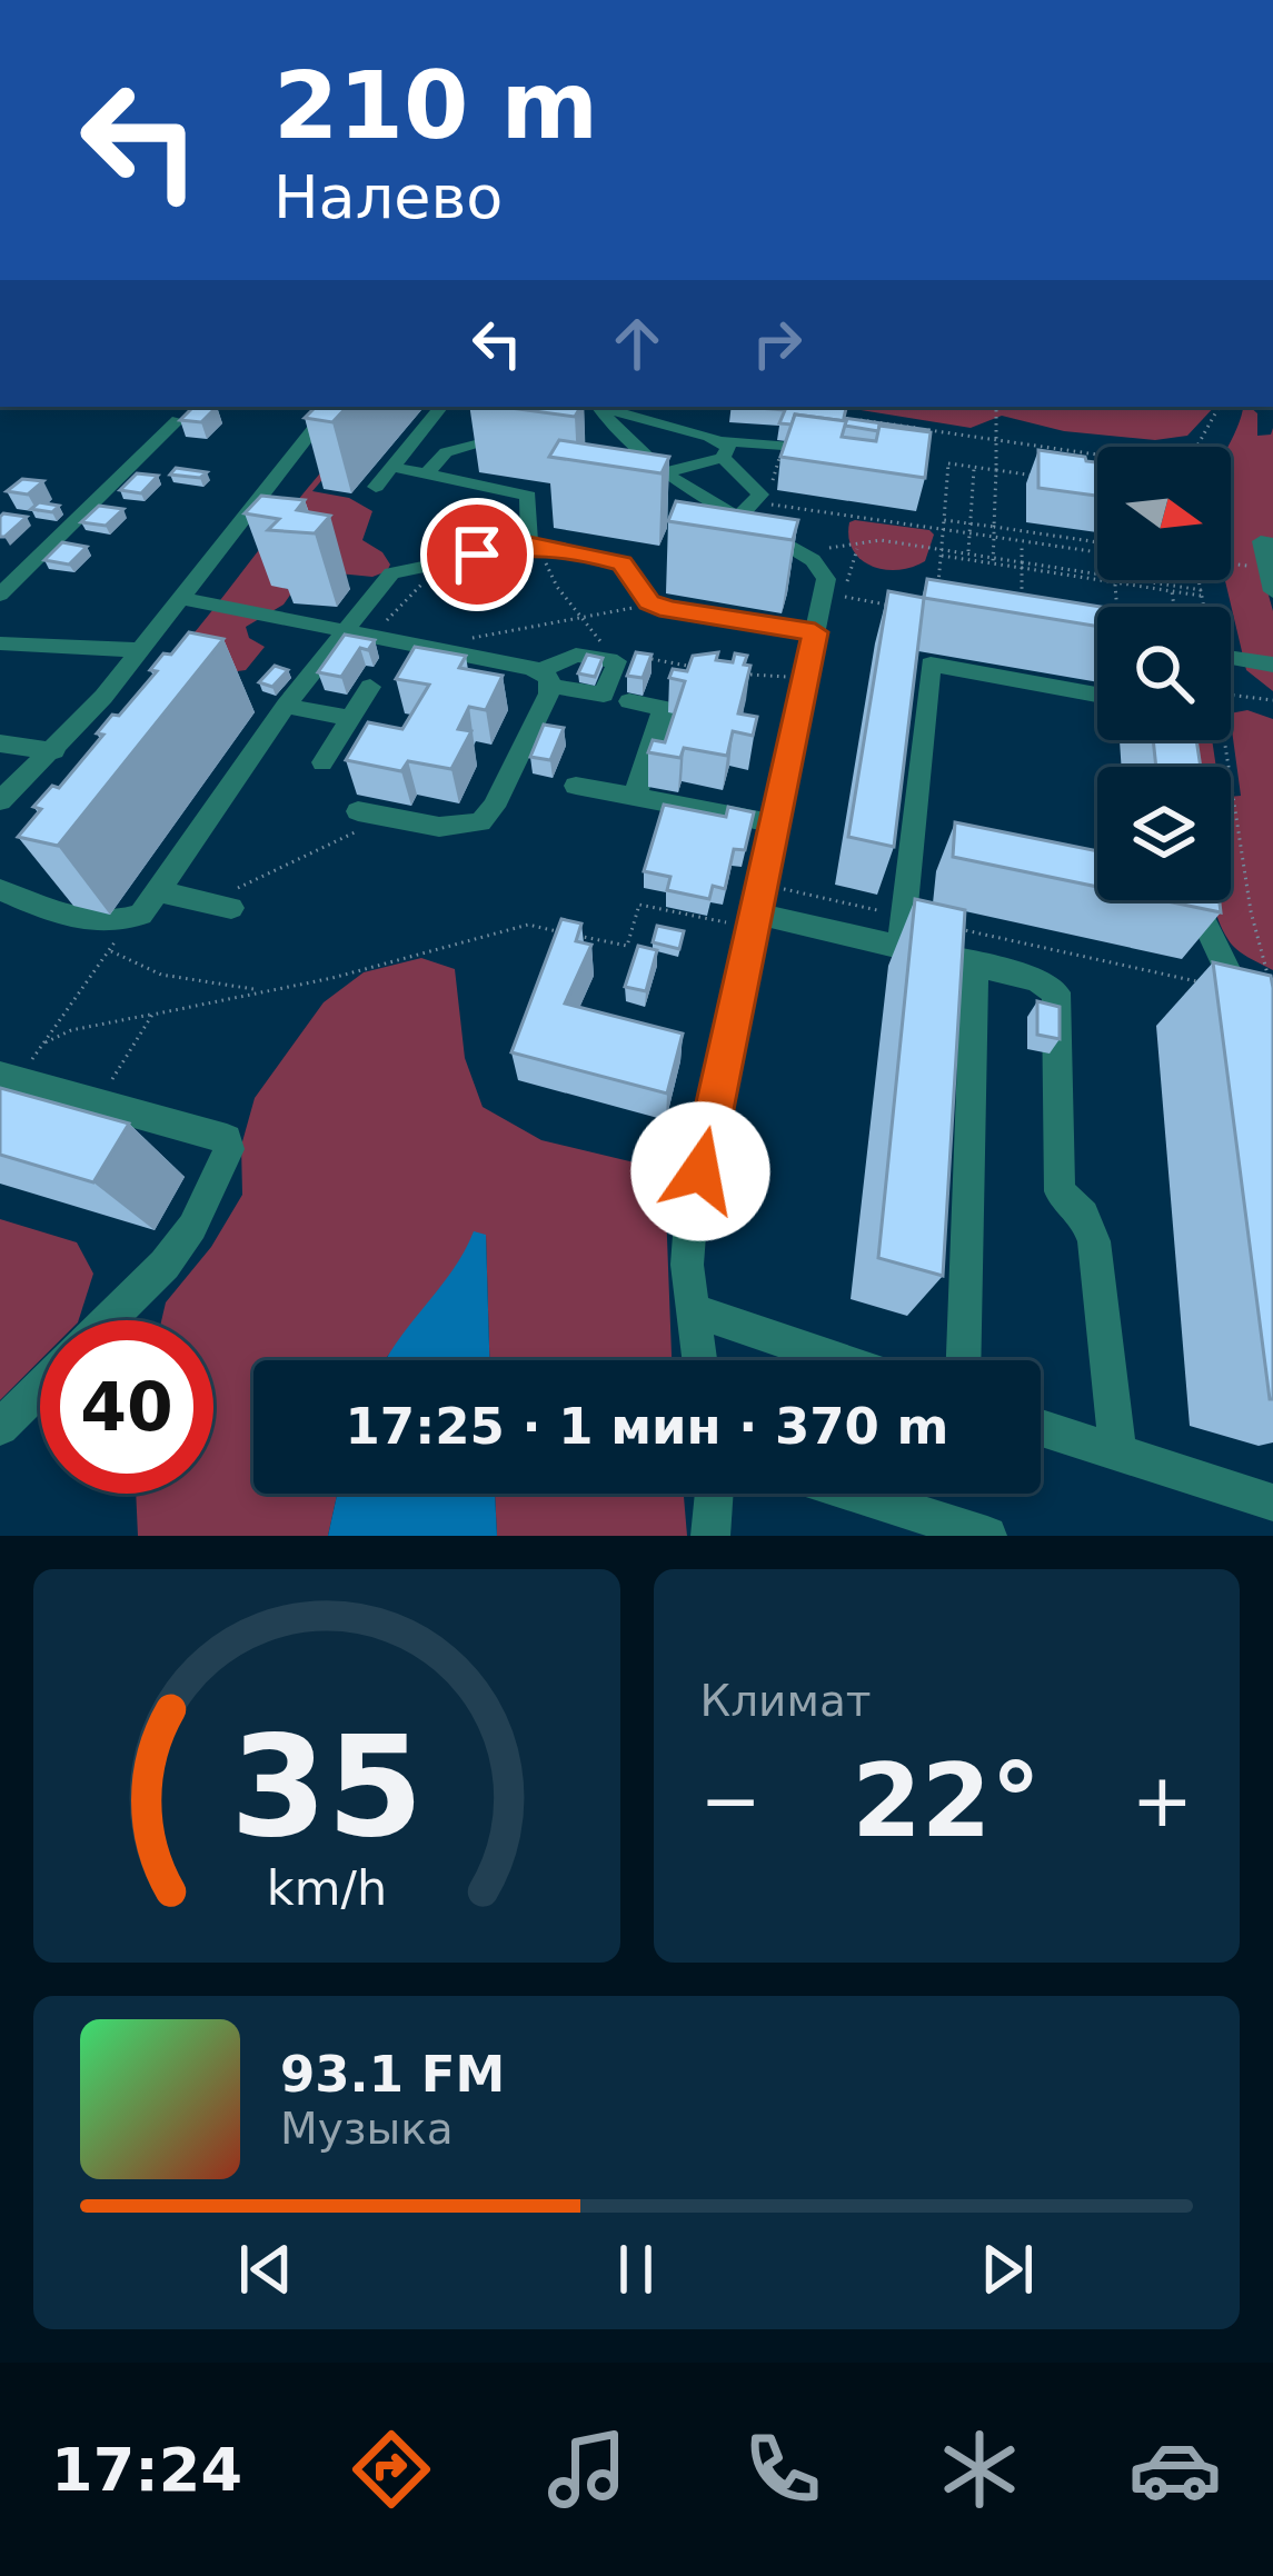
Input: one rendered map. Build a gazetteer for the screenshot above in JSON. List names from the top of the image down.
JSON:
{
  "north": "right",
  "page": {
    "turn": ["210 m", "Налево"],
    "limit": "40",
    "trip": "17:25 · 1 мин · 370 m",
    "tile": "Климат",
    "heat": ["−", "22°", "+"],
    "song": ["93.1 FM", "Музыка"],
    "tabs": "17:24",
    "gauge": ["35", "km/h"]
  }
}
